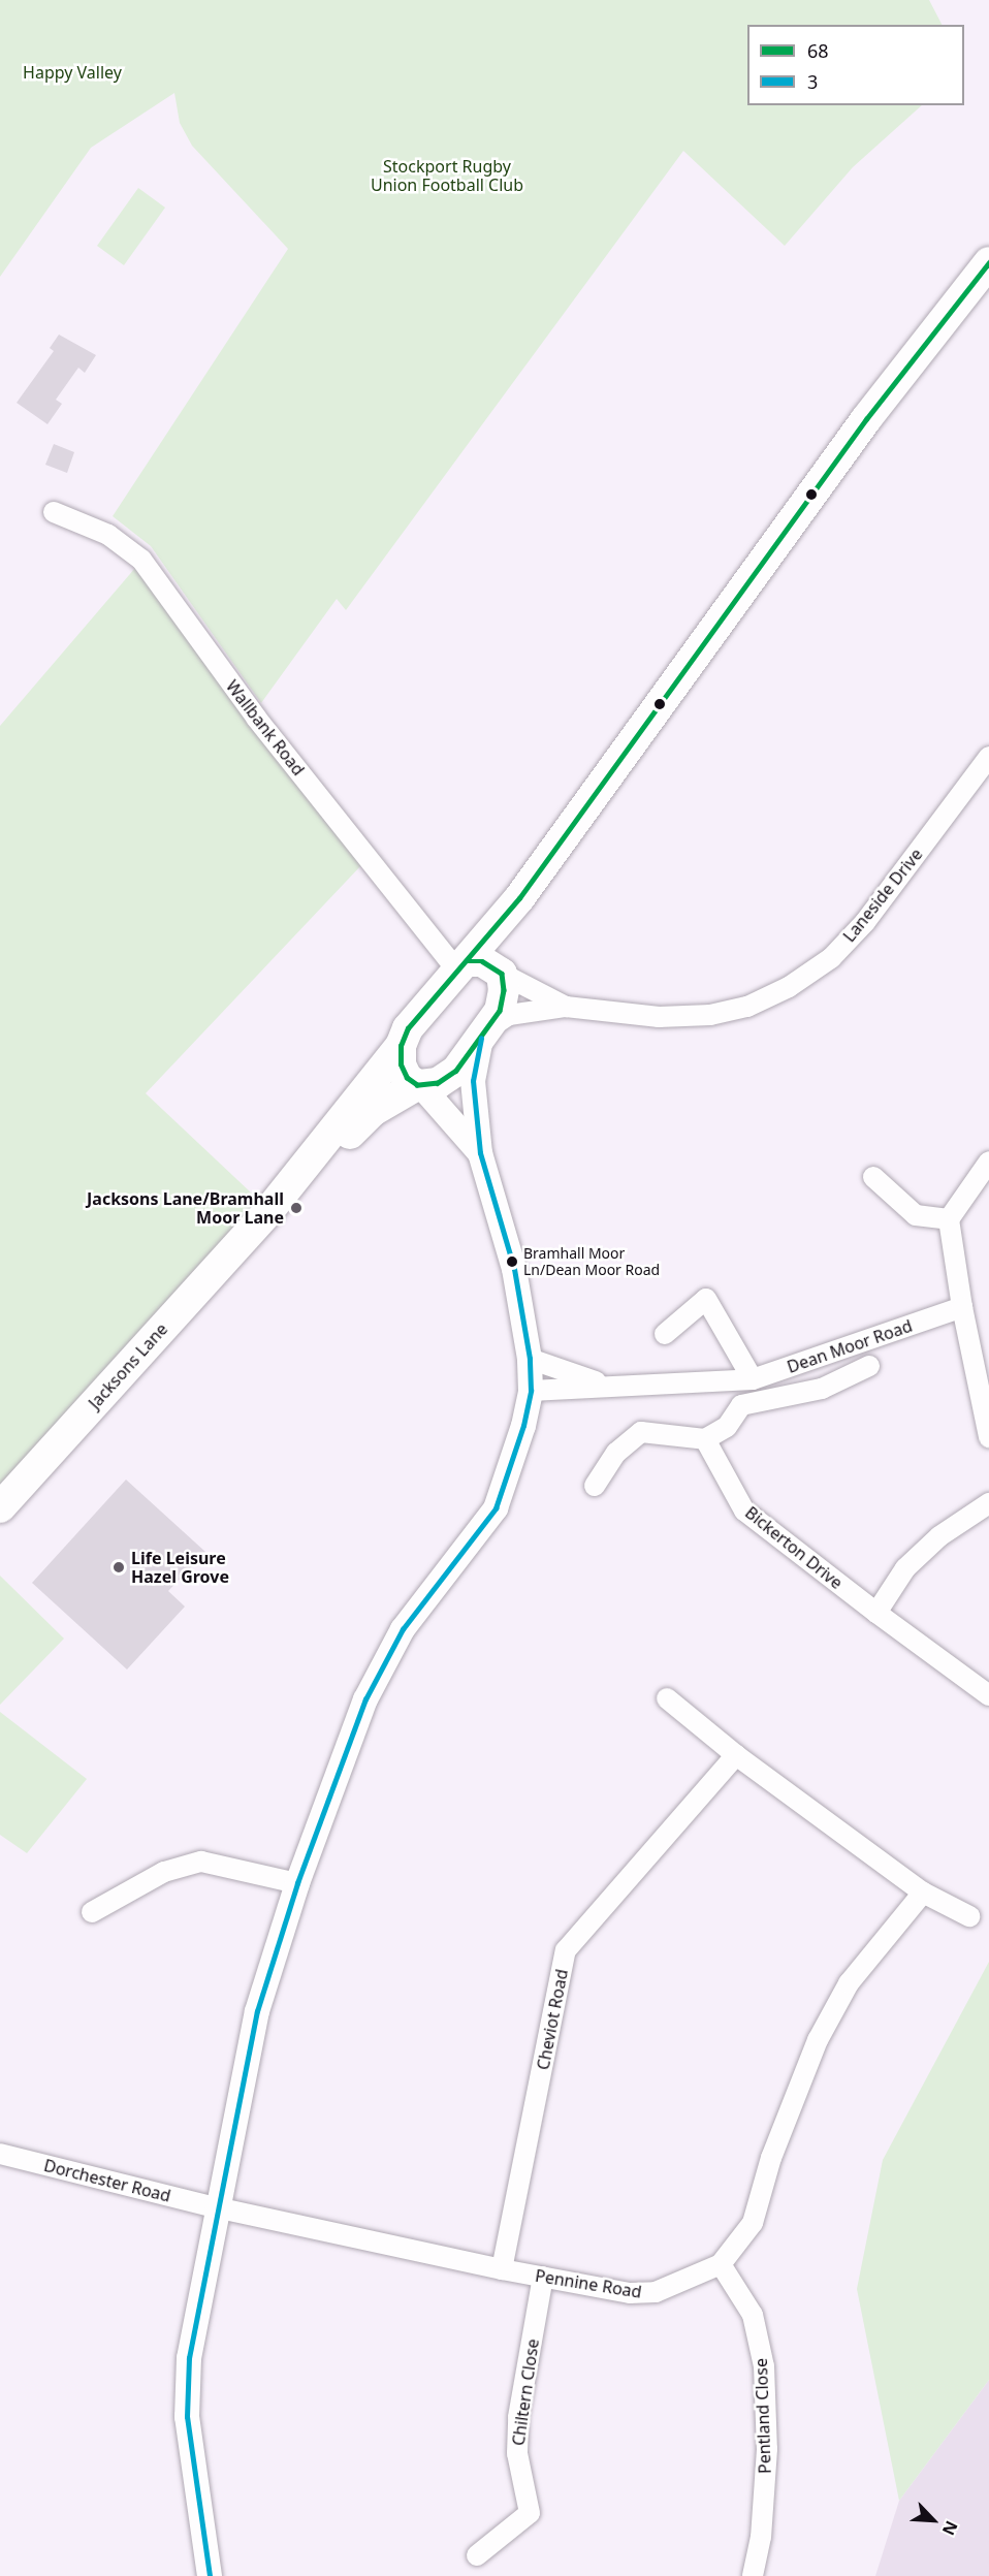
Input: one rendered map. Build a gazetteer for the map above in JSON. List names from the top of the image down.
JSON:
{
  "streets": {
    "main road": ["Jacksons Lane"],
    "street": [
      "Wallbank Road",
      "Laneside Drive",
      "Dean Moor Road",
      "Bickerton Drive",
      "Cheviot Road",
      "Dorchester Road",
      "Pennine Road",
      "Chiltern Close",
      "Pentland Close"
    ]
  },
  "crossings": [
    ["Wallbank Road", "Jacksons Lane"],
    ["Laneside Drive", "Jacksons Lane"],
    ["Cheviot Road", "Pennine Road"],
    ["Dorchester Road", "Pennine Road"],
    ["Pennine Road", "Chiltern Close"],
    ["Pennine Road", "Pentland Close"]
  ],
  "parks": ["Happy Valley", "Stockport Rugby Union Football Club"],
  "places": ["Jacksons Lane/Bramhall Moor Lane", "Bramhall Moor Ln/Dean Moor Road", "Life Leisure Hazel Grove"],
  "lines": ["transit line 68", "transit line 3"],
  "legend": ["68", "3"],
  "north": "bottom right"
}
